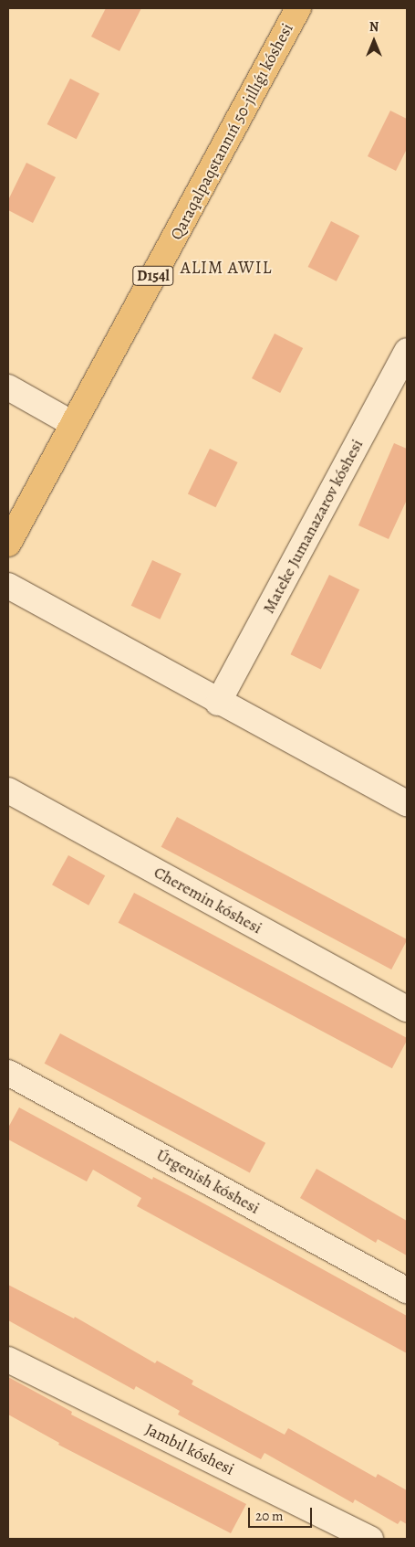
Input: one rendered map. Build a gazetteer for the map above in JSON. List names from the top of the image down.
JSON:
{
  "streets": {
    "main road": ["Qaraqalpaqstannıń 50-jıllıǵı kóshesi", "D154l"],
    "street": [
      "Mateke Jumanazarov kóshesi",
      "Cheremin kóshesi",
      "Úrgenish kóshesi",
      "Jambıl kóshesi"
    ]
  },
  "districts": ["ALIM AWIL"],
  "scale_bar": "20 m",
  "north": "top"
}
